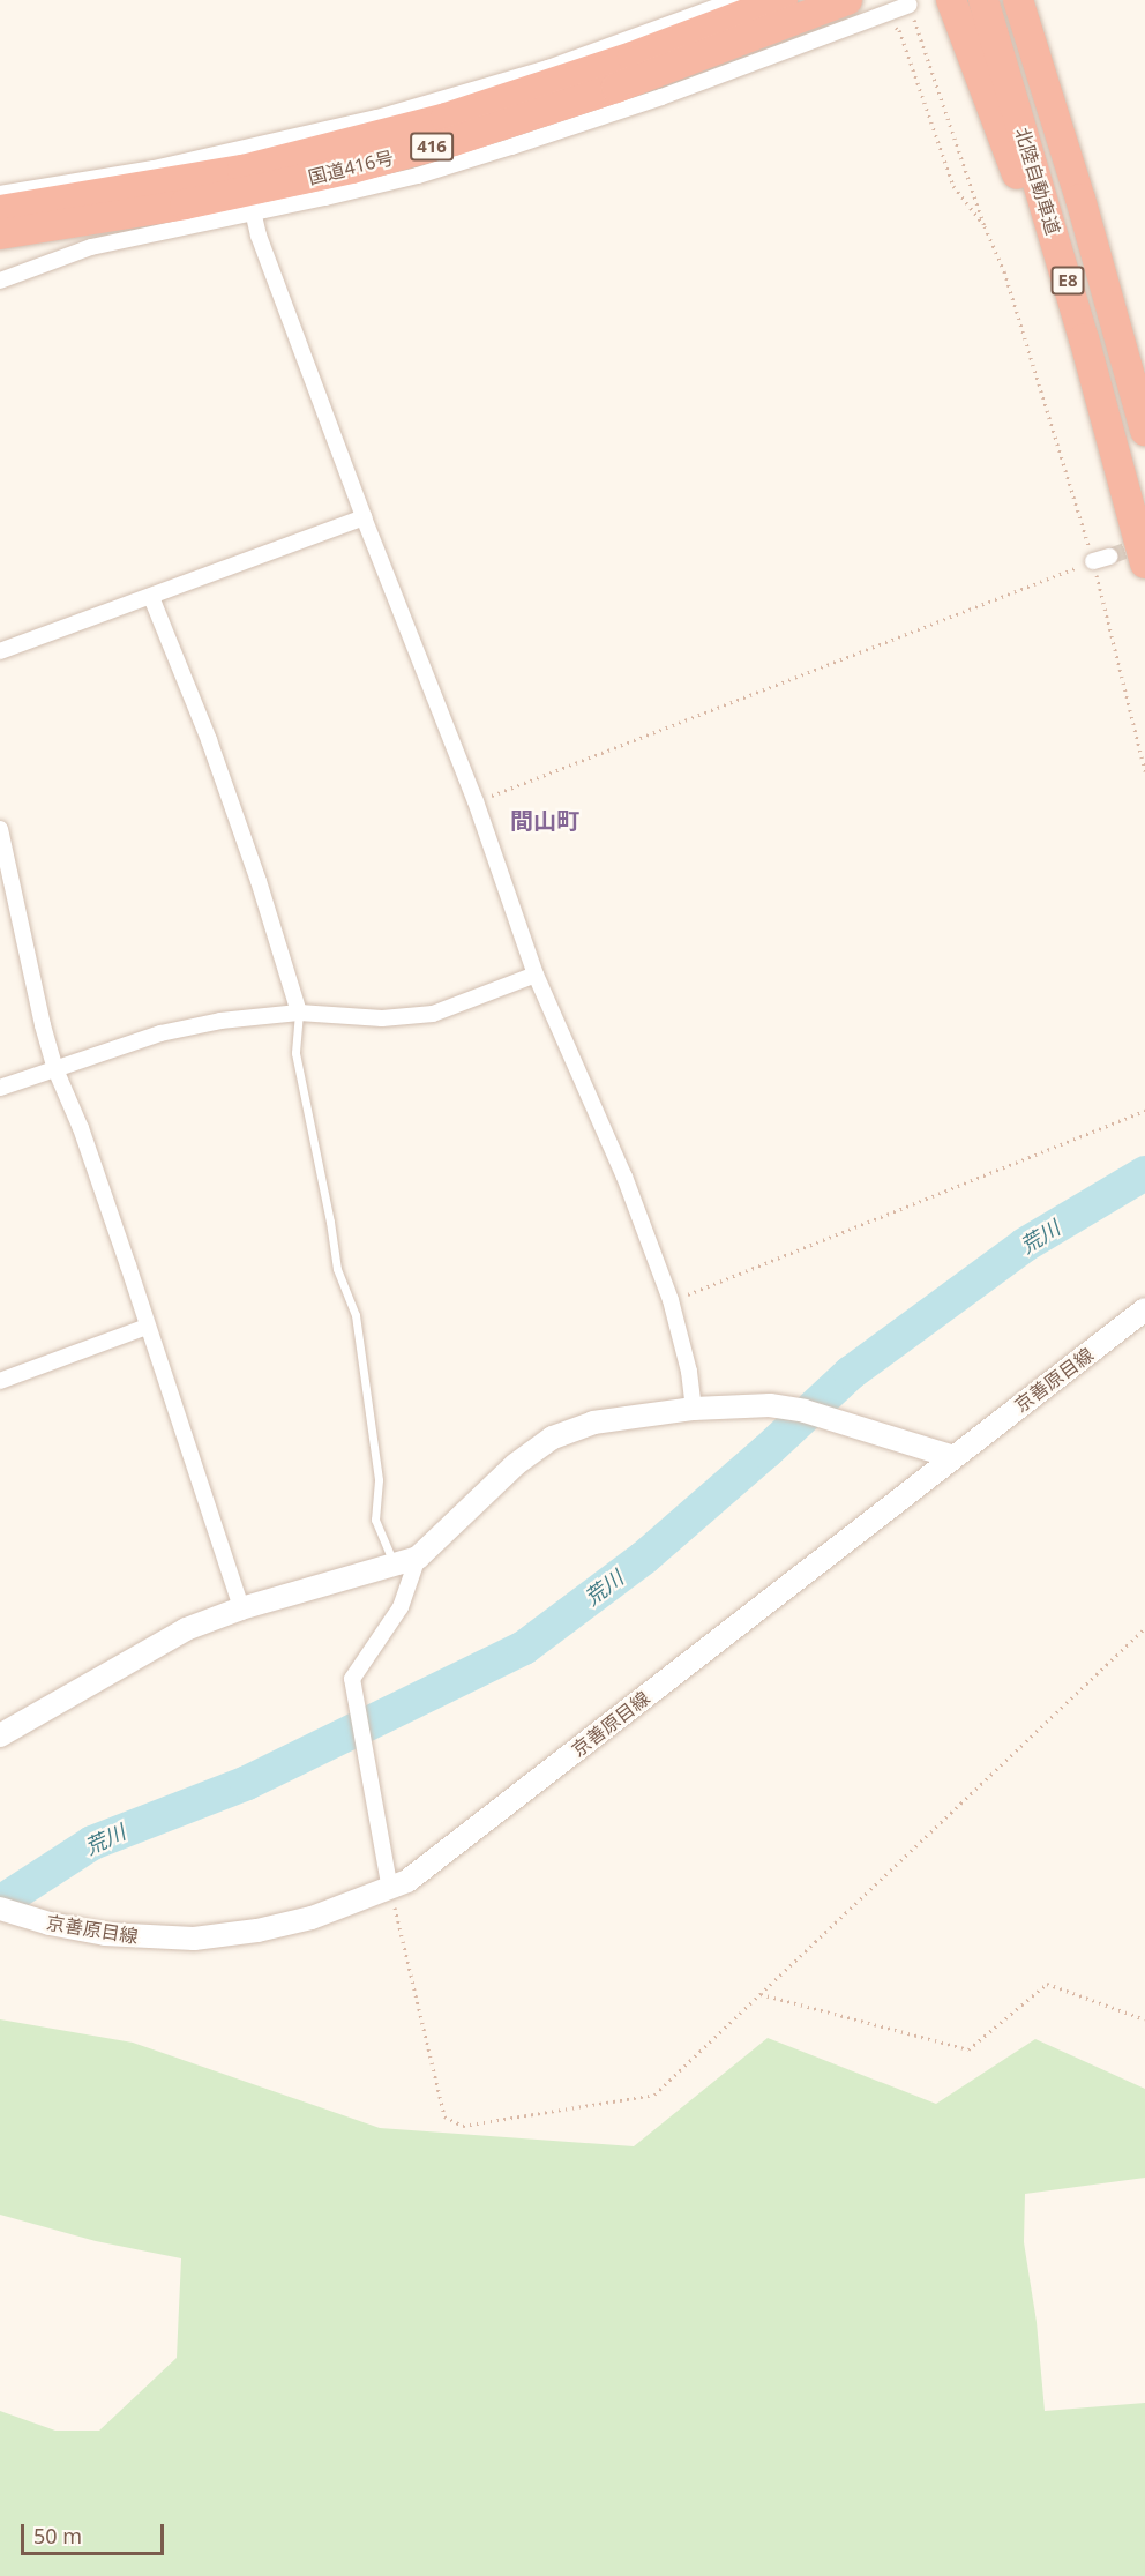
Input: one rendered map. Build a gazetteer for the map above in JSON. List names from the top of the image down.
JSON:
{
  "streets": {
    "highway": [
      "416",
      "国道416号",
      "北陸自動車道",
      "E8"
    ],
    "main road": ["京善原目線"]
  },
  "districts": ["間山町"],
  "water": ["荒川"],
  "scale_bar": "50 m"
}
